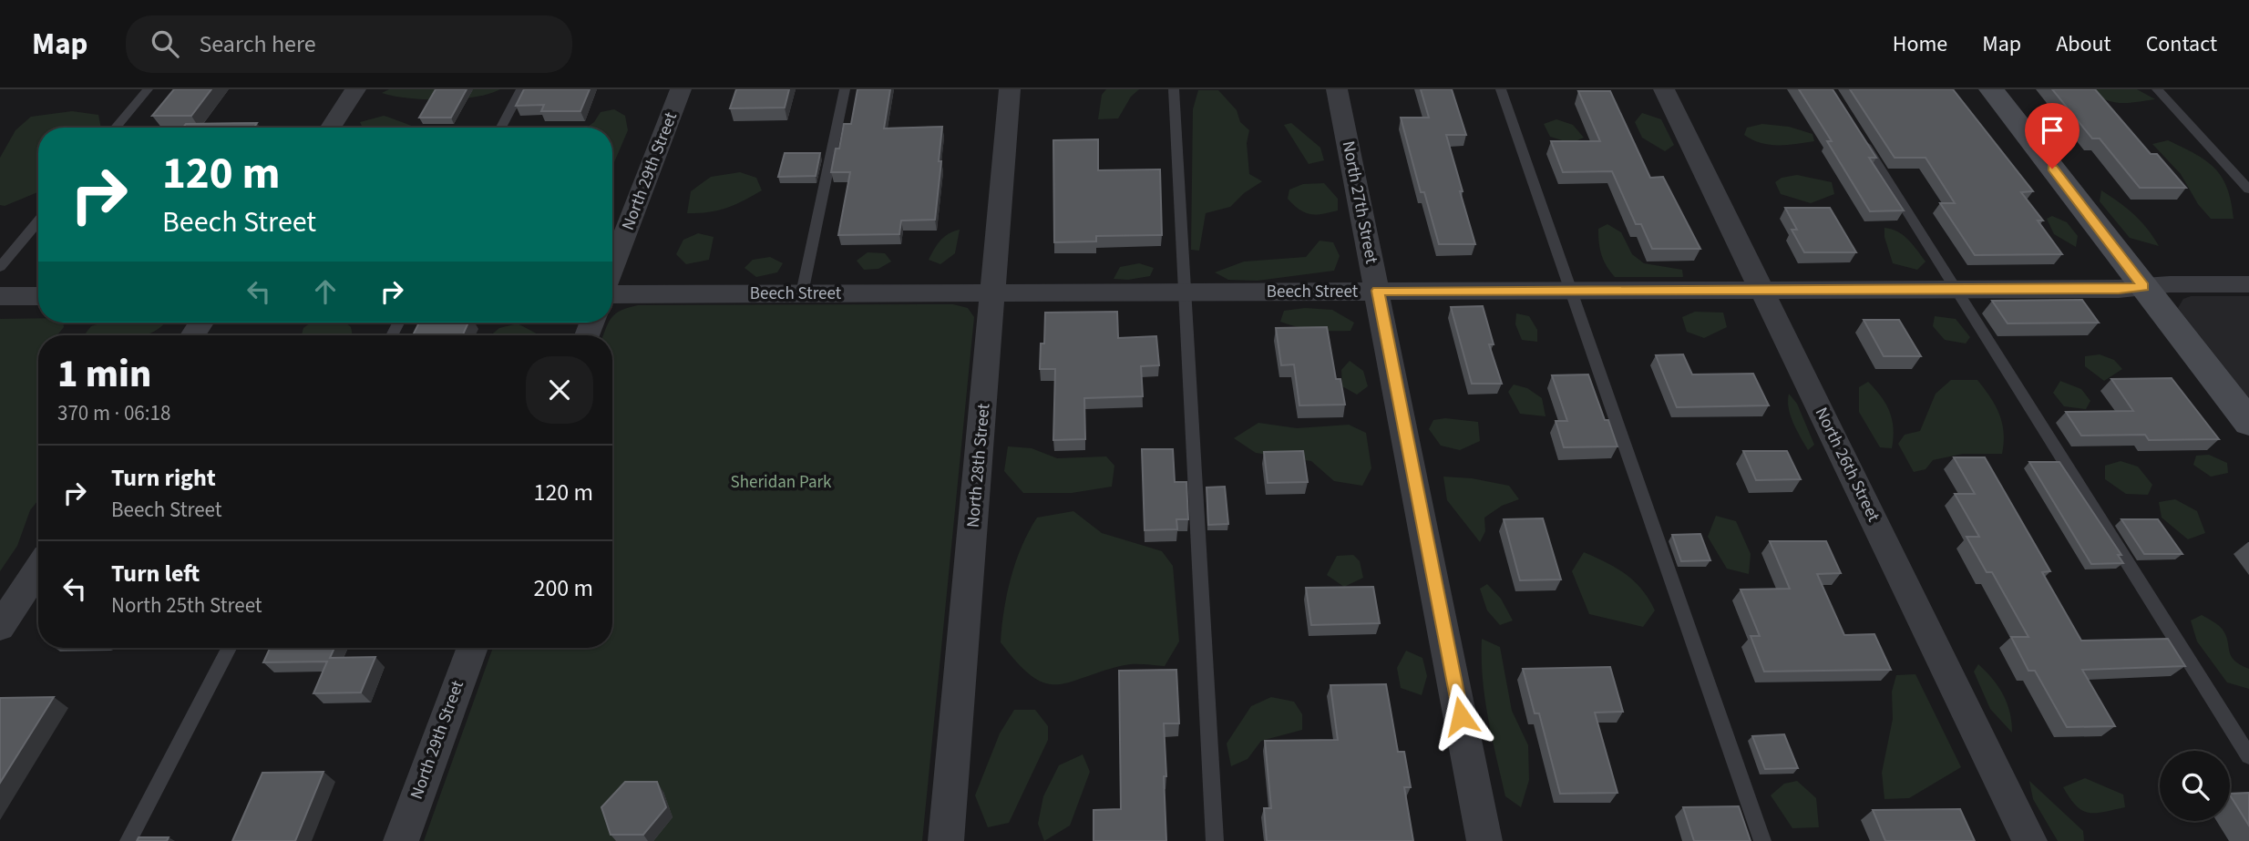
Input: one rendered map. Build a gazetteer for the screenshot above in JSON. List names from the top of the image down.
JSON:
{
  "streets": {
    "street": [
      "North 29th Street",
      "North 27th Street",
      "Beech Street",
      "North 26th Street",
      "North 28th Street"
    ]
  },
  "crossings": [
    ["North 27th Street", "Beech Street"],
    ["Beech Street", "North 26th Street"],
    ["Beech Street", "North 28th Street"]
  ],
  "parks": ["Sheridan Park"],
  "page": {
    "header": "Map",
    "search": "Search here",
    "nav": [
      "Home",
      "Map",
      "About",
      "Contact"
    ],
    "turn": ["120 m", "Beech Street"],
    "heading": ["1 min", "370 m · 06:18"],
    "list": [
      {
        "name": "Turn right",
        "note": "Beech Street",
        "value": "120 m"
      },
      {
        "name": "Turn left",
        "note": "North 25th Street",
        "value": "200 m"
      }
    ]
  }
}
